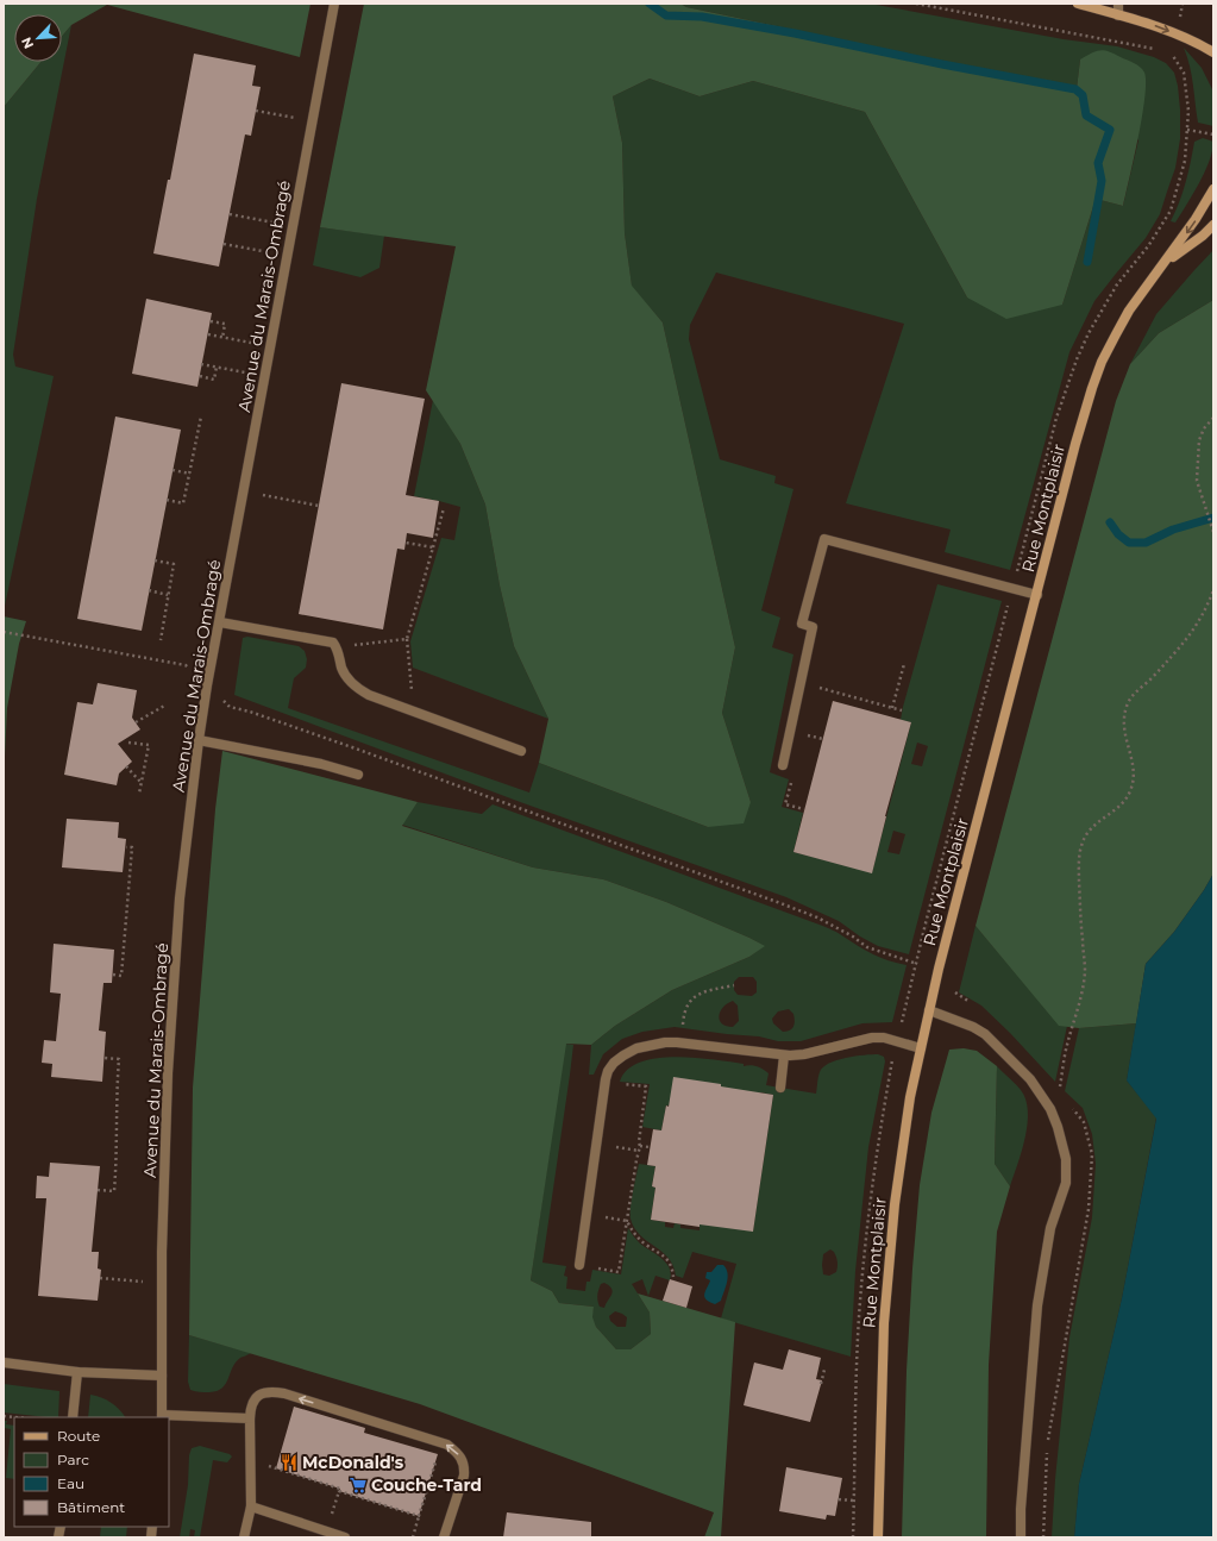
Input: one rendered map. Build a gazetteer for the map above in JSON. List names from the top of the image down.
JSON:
{
  "streets": {
    "street": ["Avenue du Marais-Ombragé", "Rue Montplaisir"]
  },
  "places": {
    "restaurant": ["McDonald's"],
    "supermarket": ["Couche-Tard"]
  },
  "legend": [
    "Route",
    "Parc",
    "Eau",
    "Bâtiment"
  ],
  "north": "bottom left"
}
